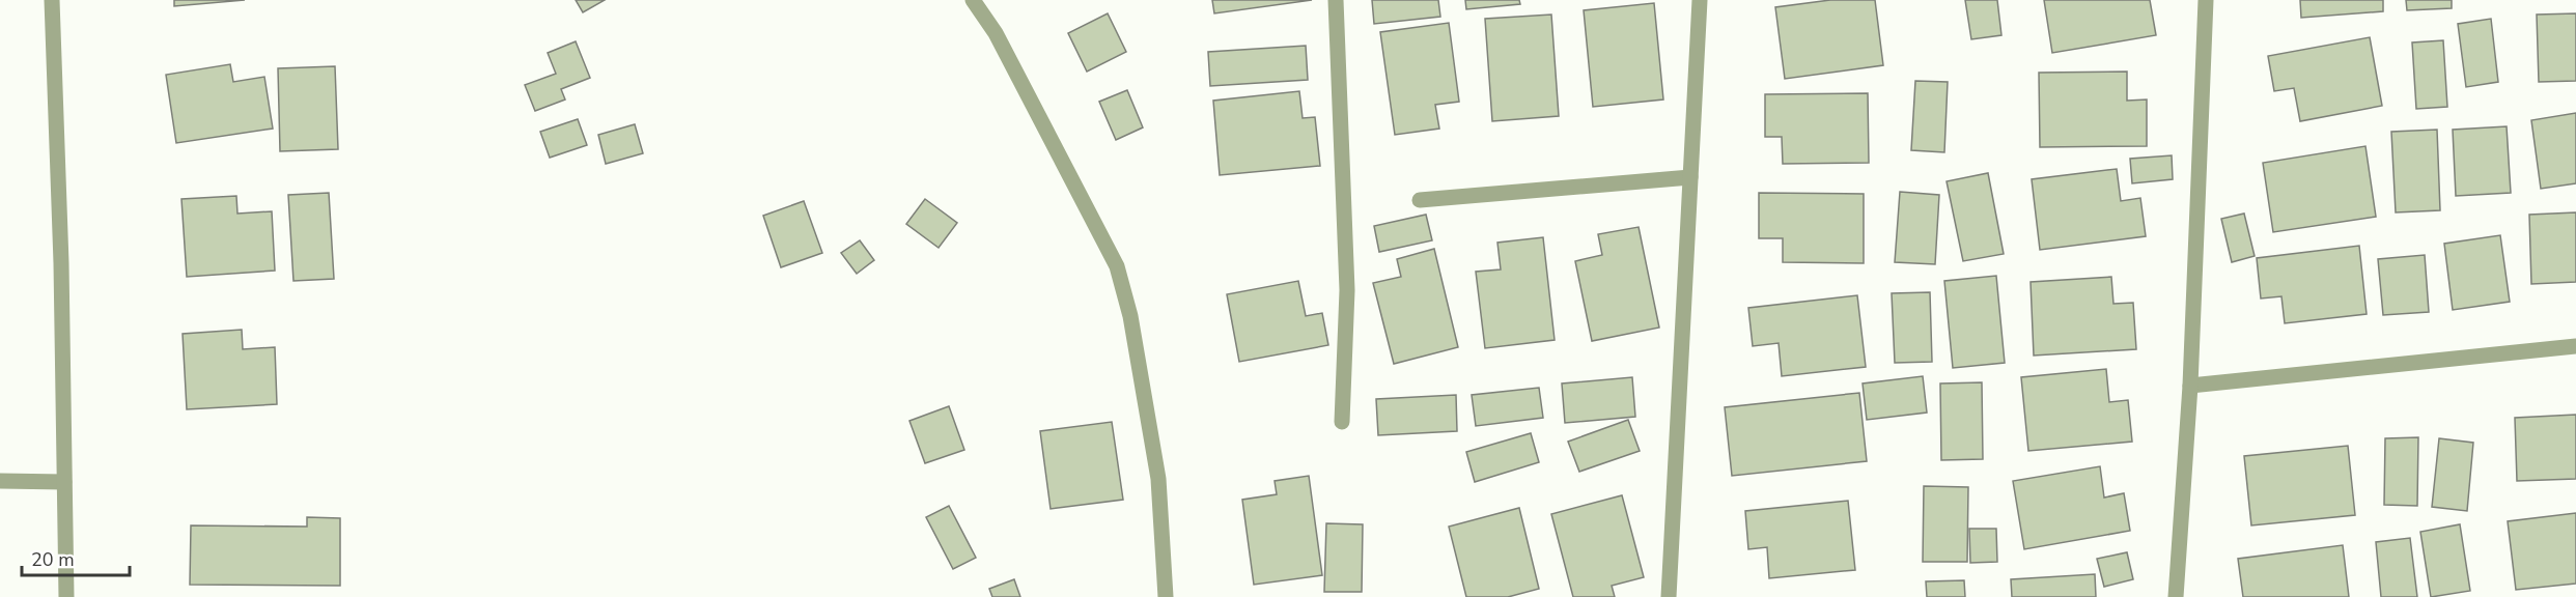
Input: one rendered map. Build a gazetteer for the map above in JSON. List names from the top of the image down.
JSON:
{
  "scale_bar": "20 m"
}
